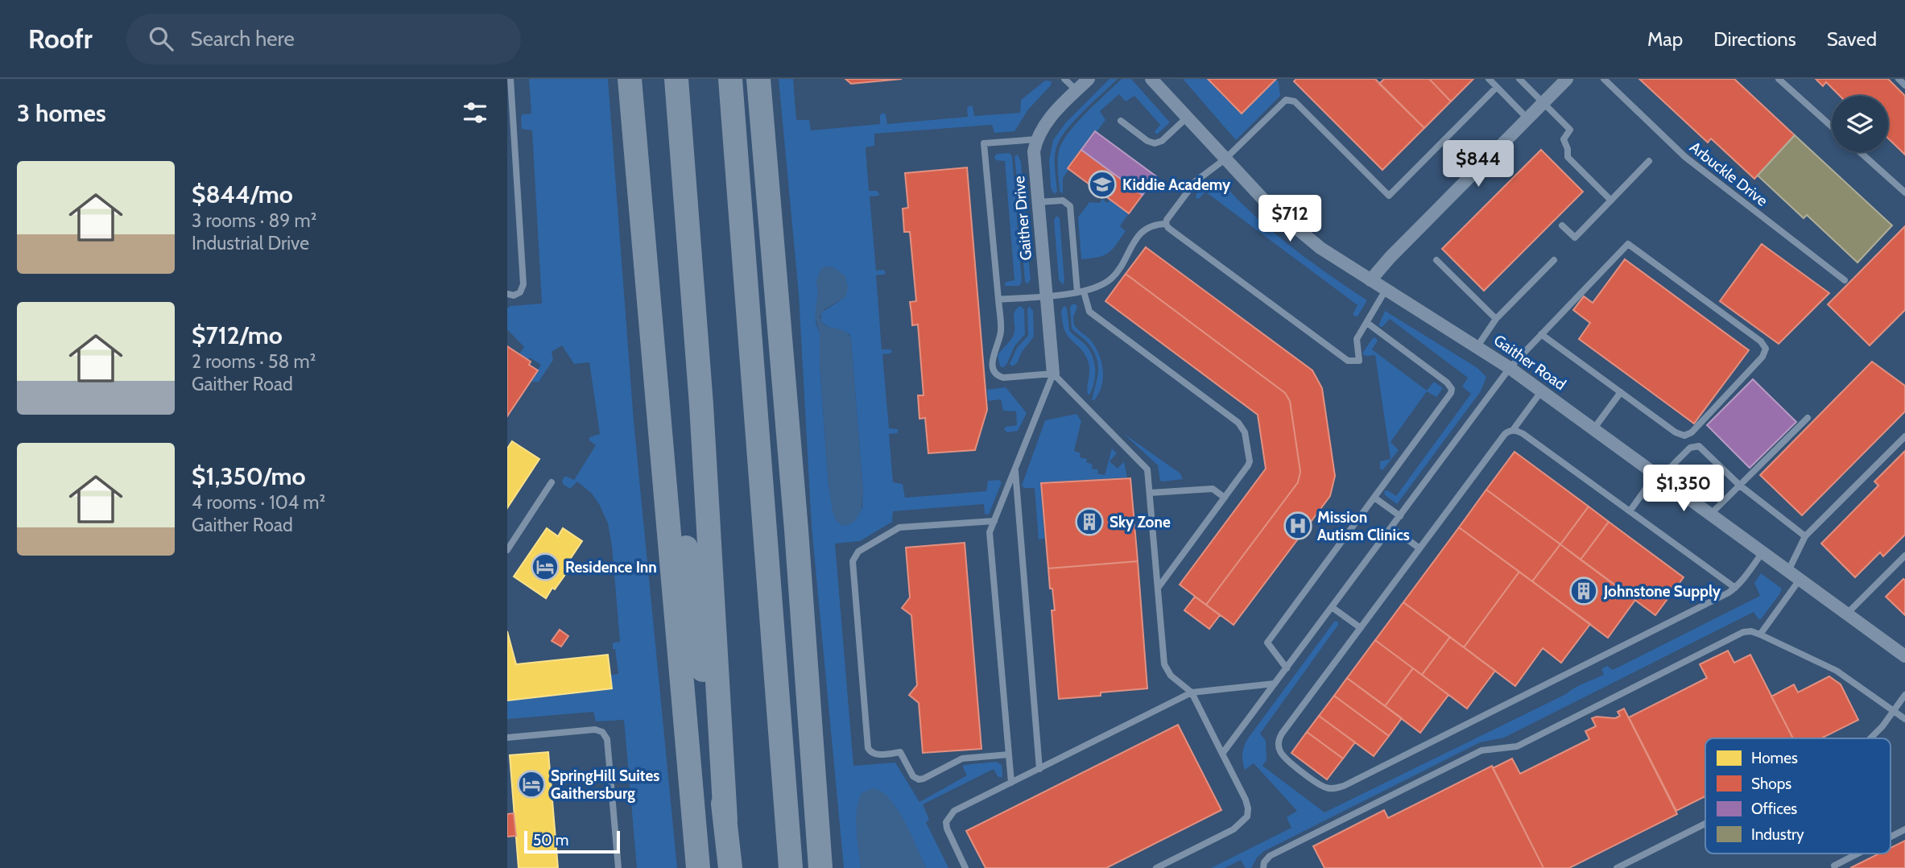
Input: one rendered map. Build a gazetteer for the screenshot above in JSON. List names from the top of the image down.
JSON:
{
  "streets": {
    "street": ["Gaither Drive", "Gaither Road"],
    "lane": ["Arbuckle Drive"]
  },
  "places": {
    "school or university": ["Kiddie Academy"],
    "building": ["Sky Zone", "Johnstone Supply"],
    "hospital": ["Mission Autism Clinics"],
    "hotel": ["Residence Inn", "SpringHill Suites Gaithersburg"]
  },
  "legend": [
    "Homes",
    "Shops",
    "Offices",
    "Industry"
  ],
  "scale_bar": "50 m",
  "page": {
    "header": "Roofr",
    "search": "Search here",
    "nav": ["Map", "Directions", "Saved"],
    "heading": "3 homes",
    "price": ["$844", "$712", "$1,350"],
    "list": [
      {
        "name": "$844/mo",
        "note": "3 rooms · 89 m² · Industrial Drive"
      },
      {
        "name": "$712/mo",
        "note": "2 rooms · 58 m² · Gaither Road"
      },
      {
        "name": "$1,350/mo",
        "note": "4 rooms · 104 m² · Gaither Road"
      }
    ],
    "scale": "50 m"
  }
}
